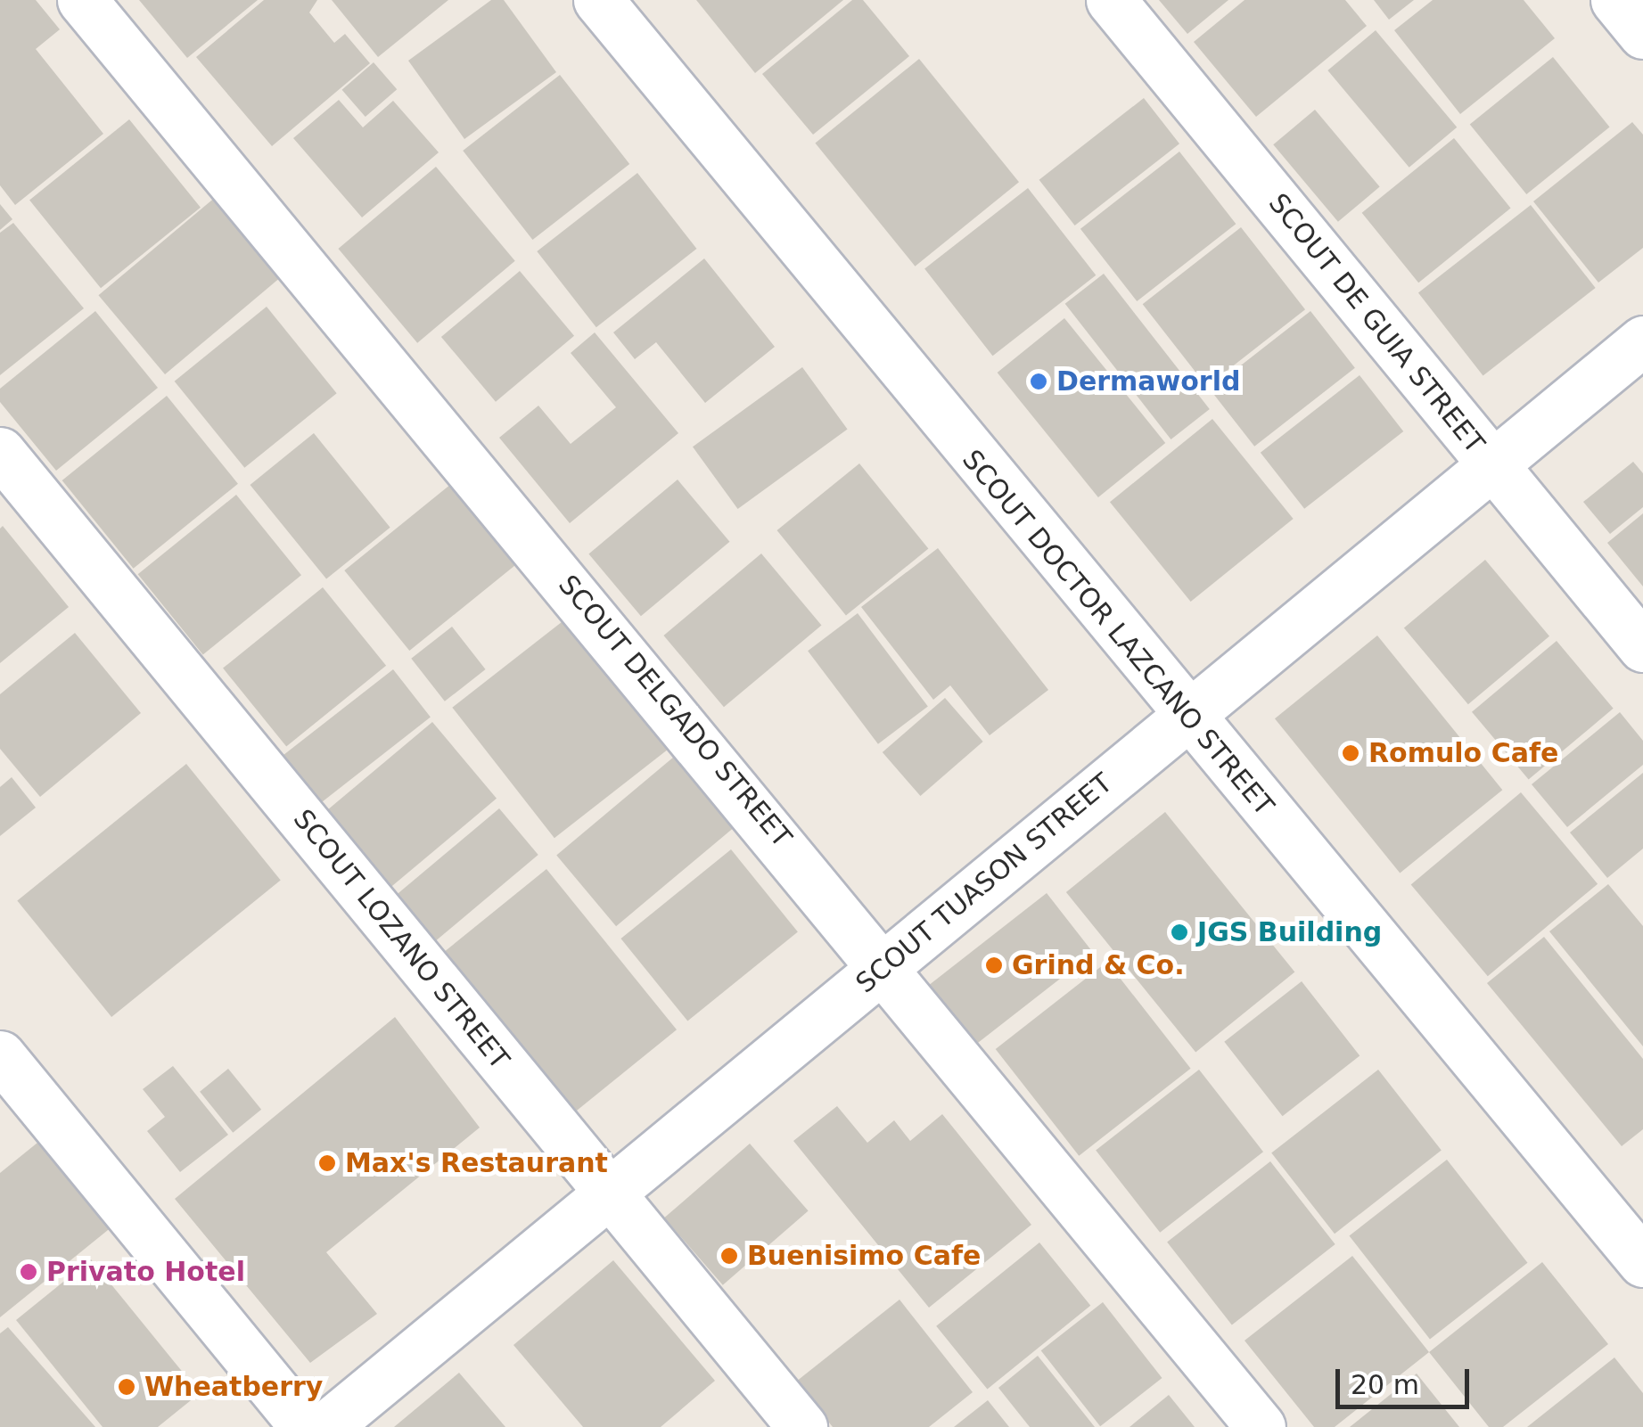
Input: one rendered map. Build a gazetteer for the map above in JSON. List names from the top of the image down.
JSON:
{
  "streets": {
    "street": [
      "SCOUT DE GUIA STREET",
      "SCOUT DOCTOR LAZCANO STREET",
      "SCOUT DELGADO STREET",
      "SCOUT TUASON STREET",
      "SCOUT LOZANO STREET"
    ]
  },
  "crossings": [
    ["SCOUT DE GUIA STREET", "SCOUT TUASON STREET"],
    ["SCOUT DOCTOR LAZCANO STREET", "SCOUT TUASON STREET"],
    ["SCOUT DELGADO STREET", "SCOUT TUASON STREET"],
    ["SCOUT TUASON STREET", "SCOUT LOZANO STREET"]
  ],
  "places": [
    "Dermaworld",
    "Romulo Cafe",
    "JGS Building",
    "Grind & Co.",
    "Max's Restaurant",
    "Buenisimo Cafe",
    "Privato Hotel",
    "Wheatberry"
  ],
  "scale_bar": "20 m"
}
